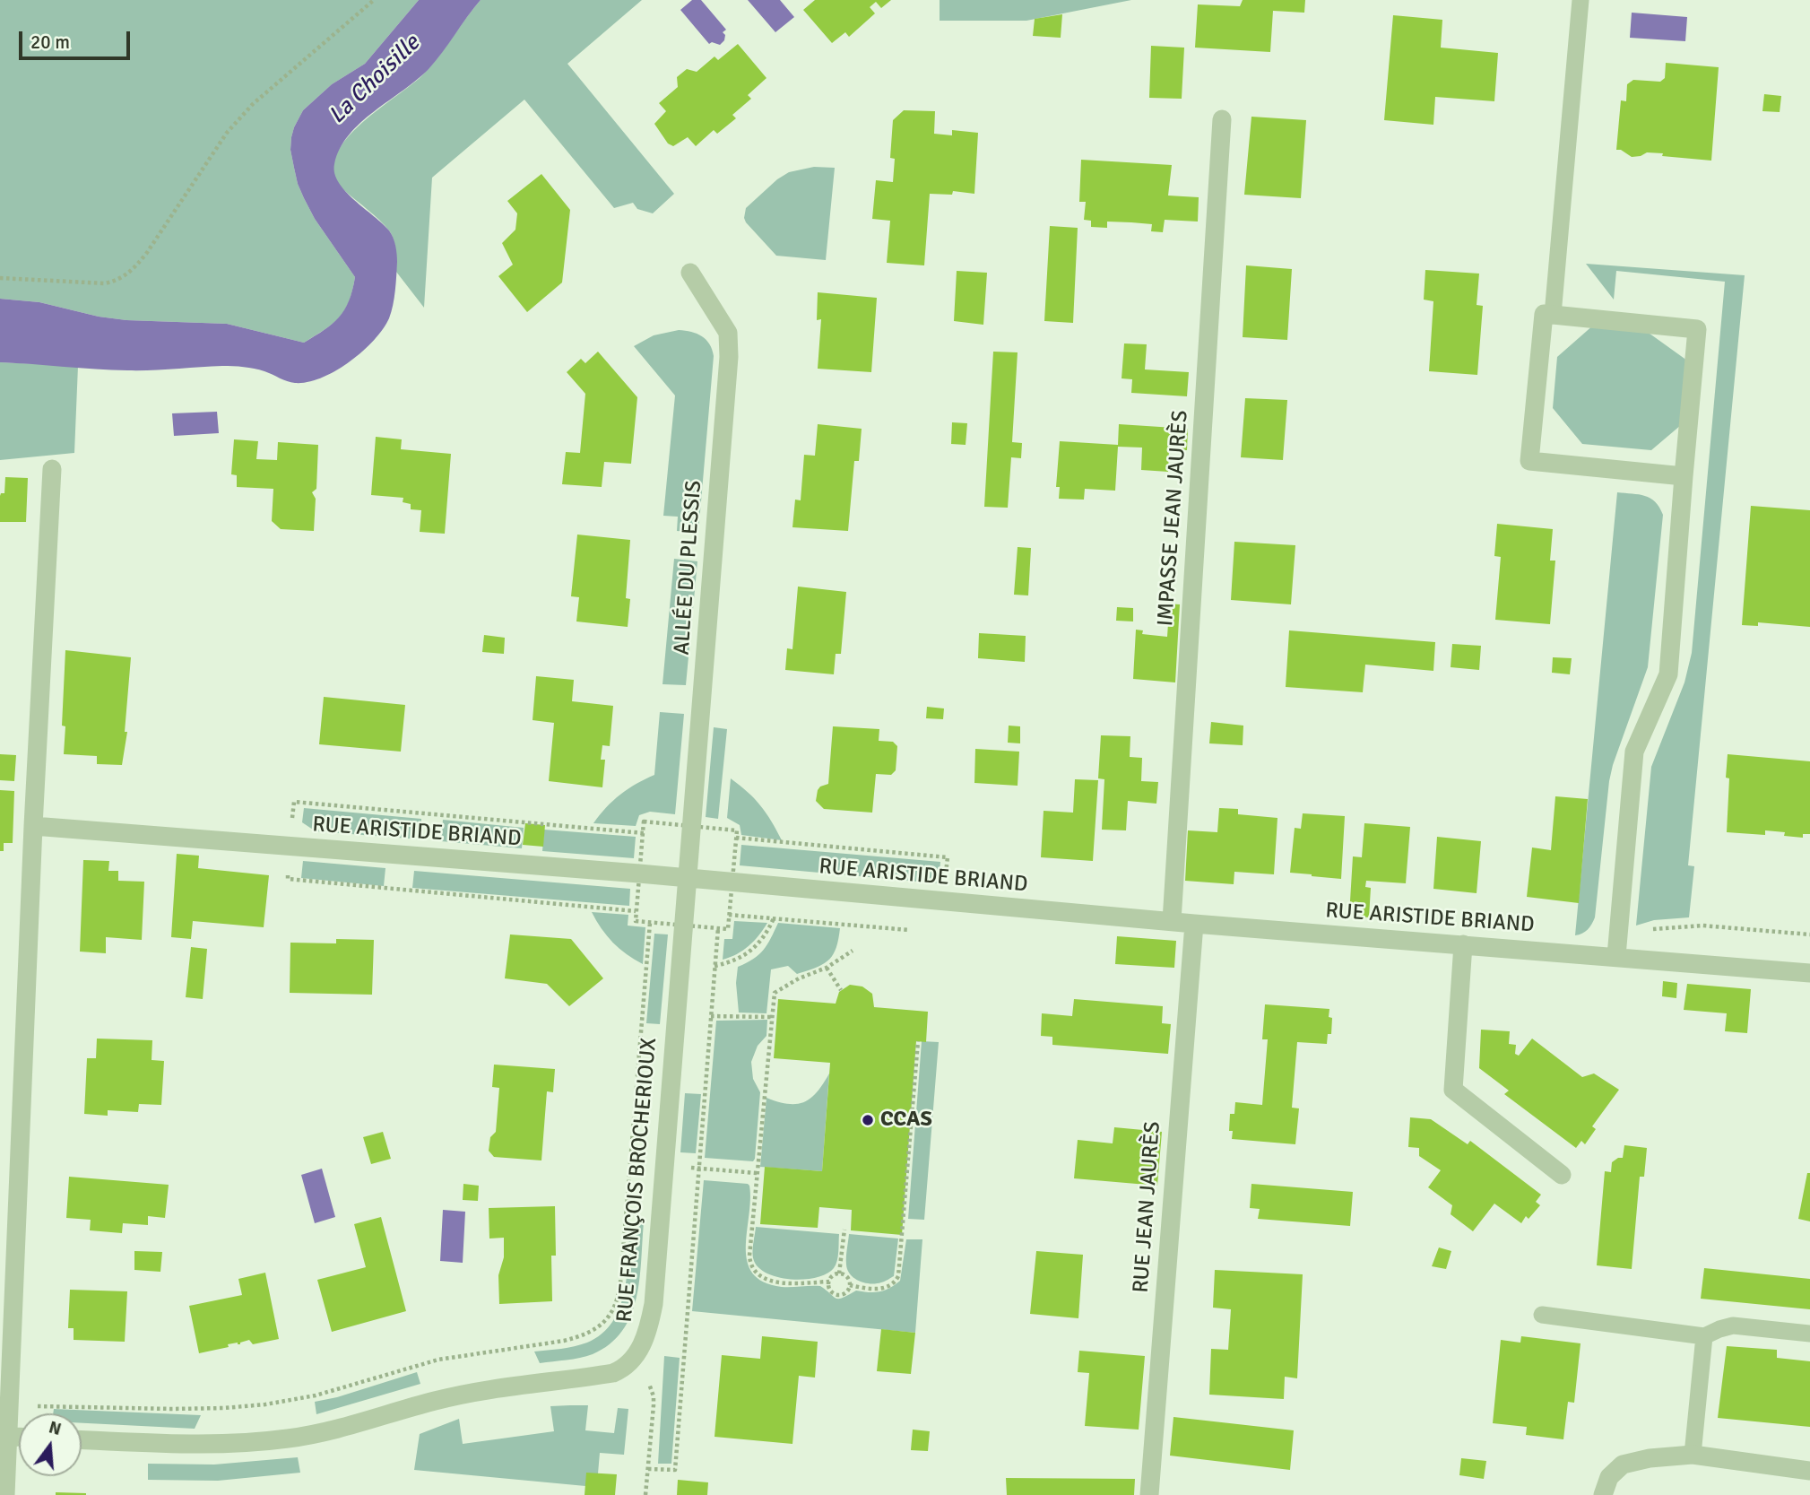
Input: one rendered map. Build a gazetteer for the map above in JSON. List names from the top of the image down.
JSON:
{
  "streets": {
    "street": [
      "IMPASSE JEAN JAURÈS",
      "ALLÉE DU PLESSIS",
      "RUE ARISTIDE BRIAND",
      "RUE FRANÇOIS BROCHERIOUX",
      "RUE JEAN JAURÈS"
    ]
  },
  "crossings": [
    ["IMPASSE JEAN JAURÈS", "RUE ARISTIDE BRIAND"],
    ["ALLÉE DU PLESSIS", "RUE ARISTIDE BRIAND"],
    ["ALLÉE DU PLESSIS", "RUE FRANÇOIS BROCHERIOUX"],
    ["RUE ARISTIDE BRIAND", "RUE FRANÇOIS BROCHERIOUX"],
    ["RUE ARISTIDE BRIAND", "RUE JEAN JAURÈS"]
  ],
  "water": ["La Choisille"],
  "places": ["CCAS"],
  "scale_bar": "20 m",
  "north": "top"
}
